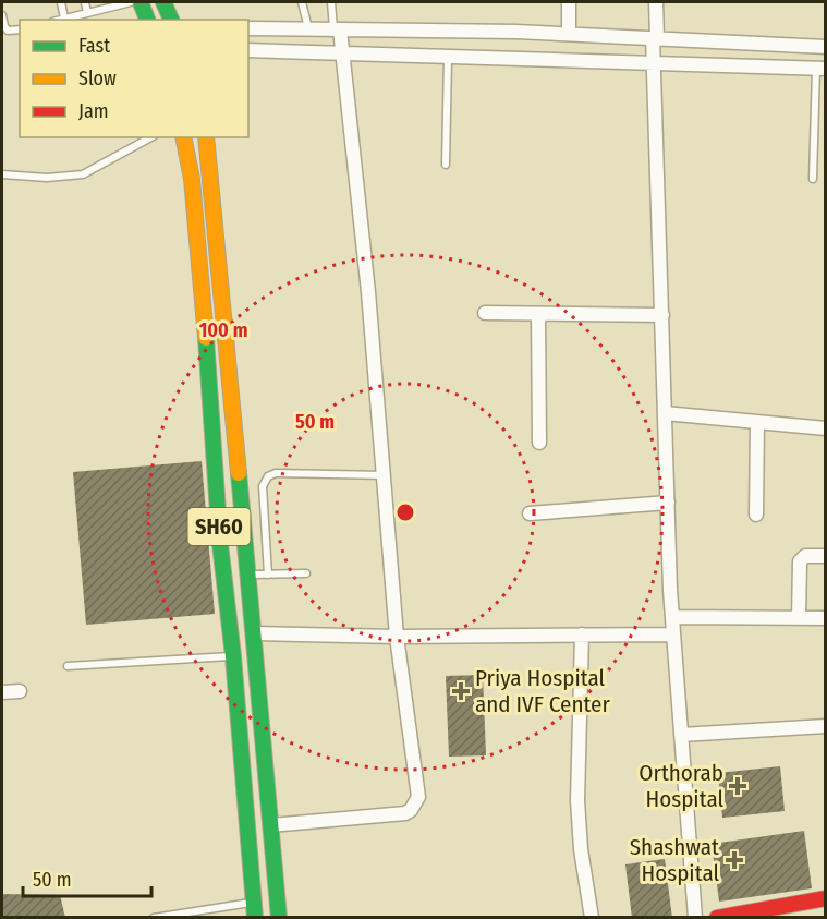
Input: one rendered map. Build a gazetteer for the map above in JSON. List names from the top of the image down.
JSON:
{
  "streets": {
    "main road": ["SH60"]
  },
  "places": {
    "health": ["Priya Hospital and IVF Center", "Orthorab Hospital", "Shashwat Hospital"]
  },
  "legend": ["Fast", "Slow", "Jam"],
  "scale_bar": "50 m",
  "rings": ["100 m", "50 m"]
}
